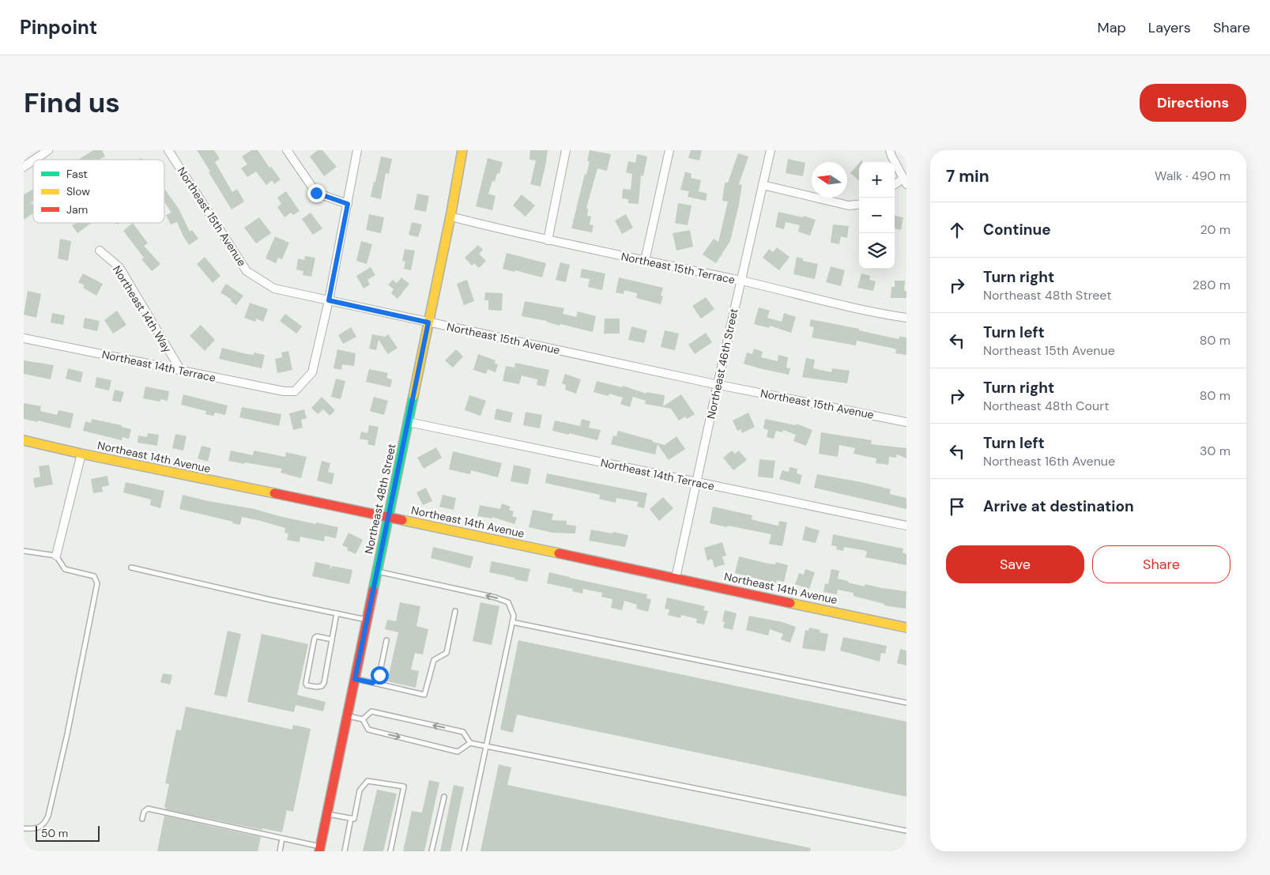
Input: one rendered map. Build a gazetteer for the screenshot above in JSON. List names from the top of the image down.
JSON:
{
  "streets": {
    "street": [
      "Northeast 15th Avenue",
      "Northeast 15th Terrace",
      "Northeast 14th Way",
      "Northeast 46th Street",
      "Northeast 14th Terrace",
      "Northeast 14th Avenue",
      "Northeast 48th Street"
    ]
  },
  "crossings": [
    ["Northeast 15th Avenue", "Northeast 46th Street"],
    ["Northeast 15th Avenue", "Northeast 14th Terrace"],
    ["Northeast 15th Avenue", "Northeast 48th Street"],
    ["Northeast 15th Terrace", "Northeast 46th Street"],
    ["Northeast 15th Terrace", "Northeast 48th Street"],
    ["Northeast 14th Way", "Northeast 14th Terrace"],
    ["Northeast 46th Street", "Northeast 14th Terrace"],
    ["Northeast 46th Street", "Northeast 14th Avenue"],
    ["Northeast 14th Terrace", "Northeast 48th Street"],
    ["Northeast 14th Avenue", "Northeast 48th Street"]
  ],
  "legend": ["Fast", "Slow", "Jam"],
  "scale_bar": "50 m",
  "north": "left",
  "page": {
    "header": "Pinpoint",
    "nav": ["Map", "Layers", "Share"],
    "buttons": [
      "Directions",
      ["Save", "Share"]
    ],
    "title": "Find us",
    "heading": ["7 min", "Walk · 490 m"],
    "map_buttons": ["+", "−"],
    "list": [
      ["Continue", "20 m"],
      ["Turn right", "Northeast 48th Street", "280 m"],
      ["Turn left", "Northeast 15th Avenue", "80 m"],
      ["Turn right", "Northeast 48th Court", "80 m"],
      ["Turn left", "Northeast 16th Avenue", "30 m"],
      "Arrive at destination"
    ],
    "scale": "50 m"
  }
}
